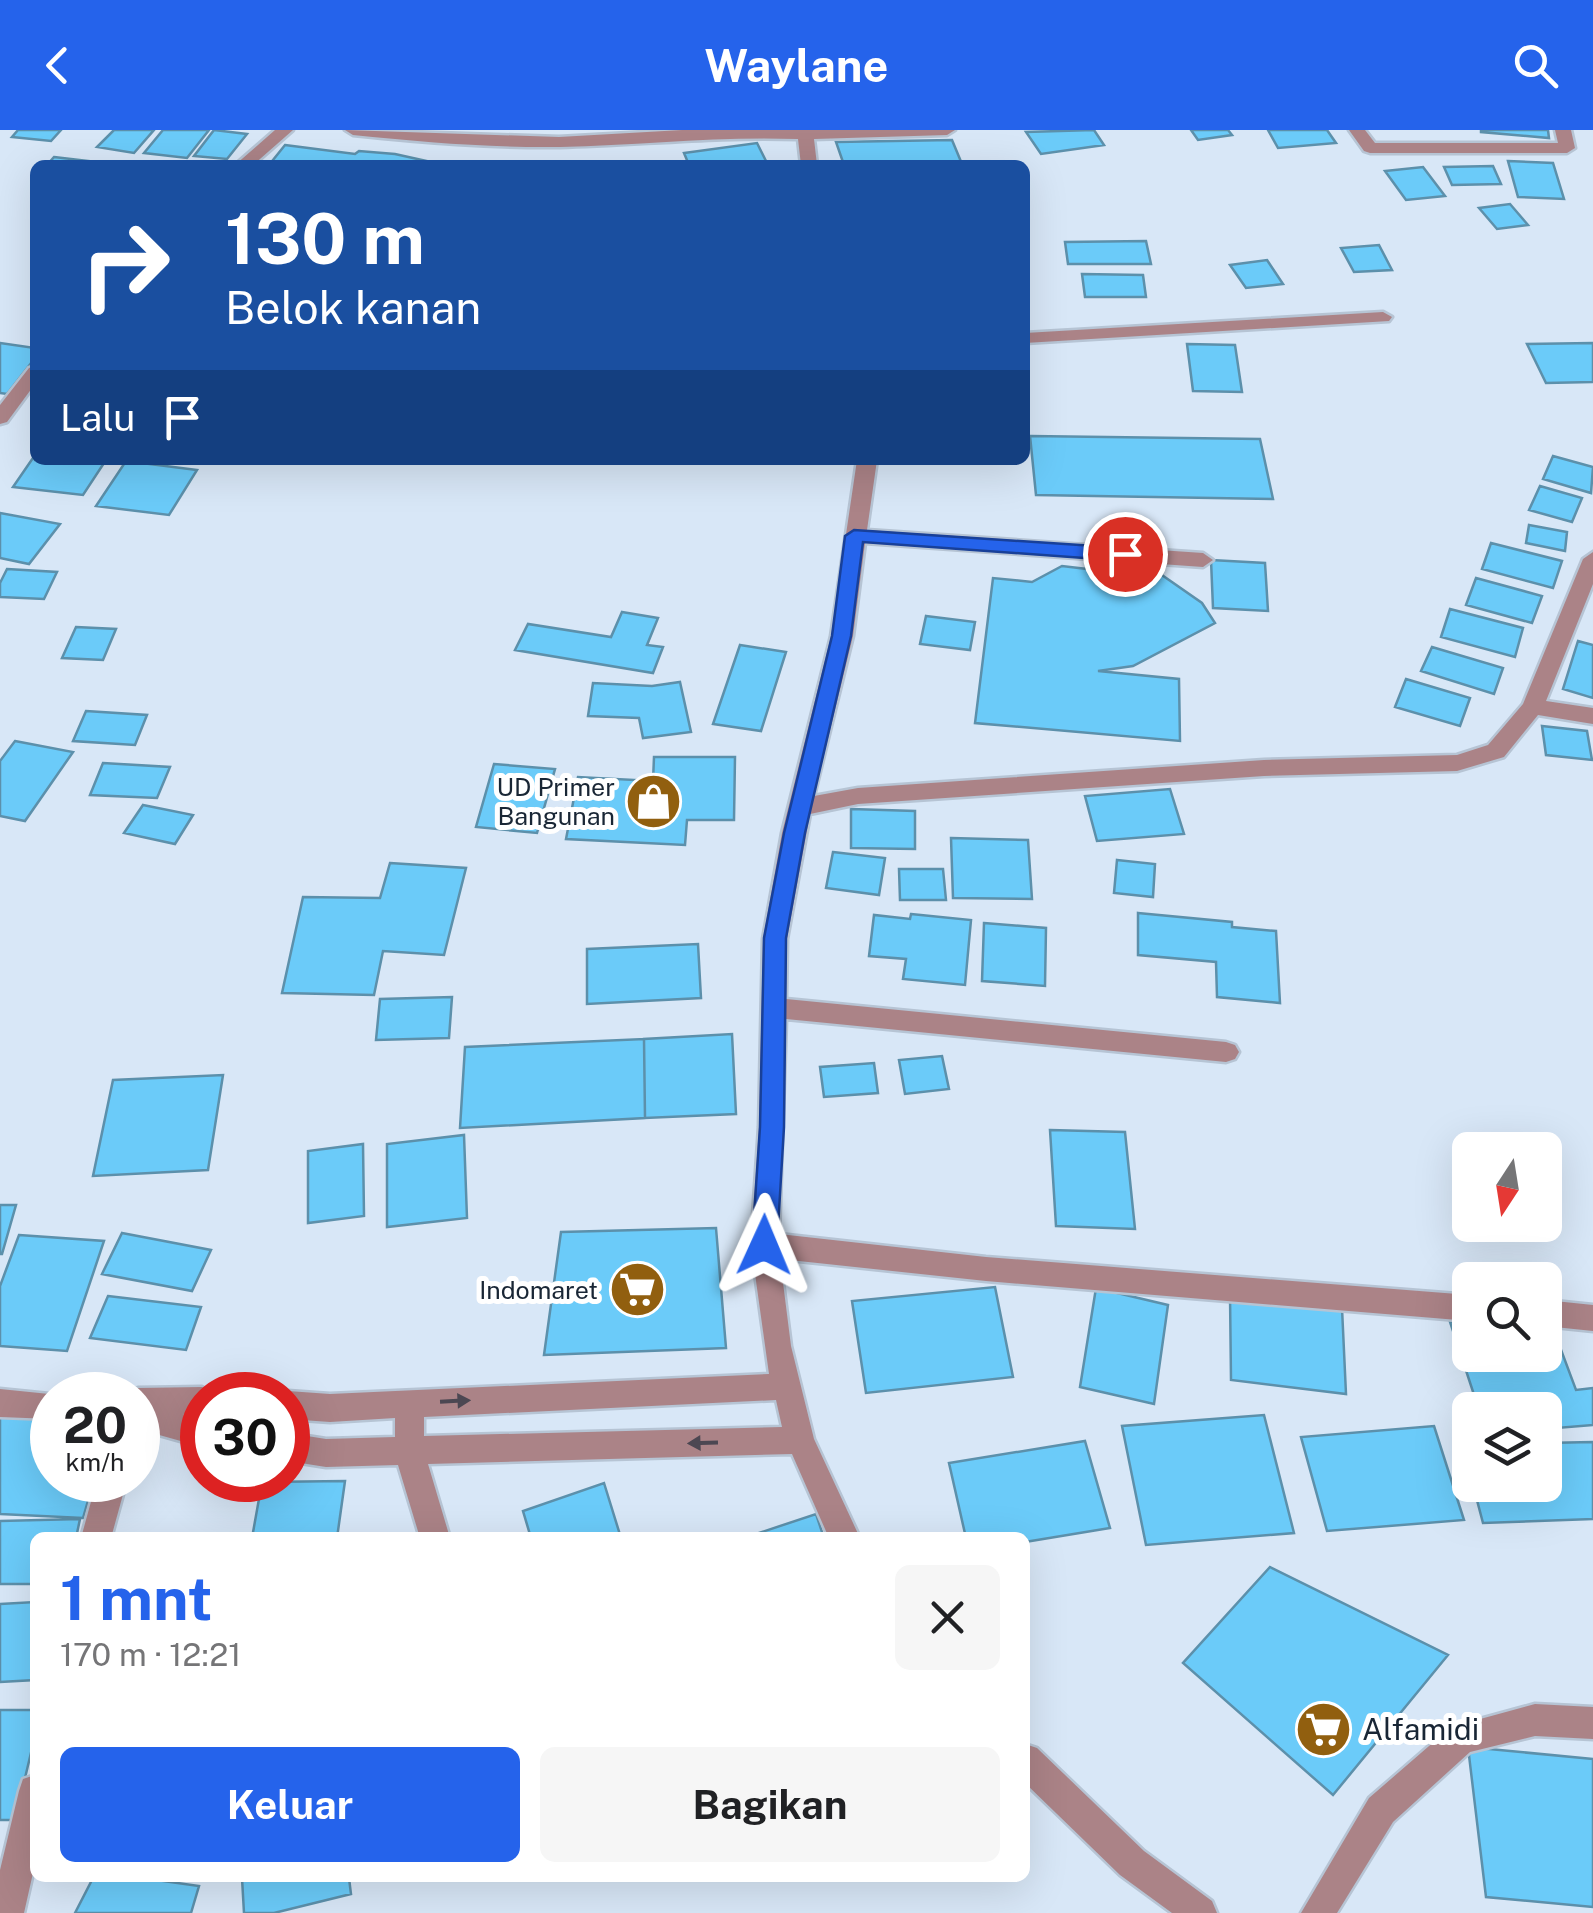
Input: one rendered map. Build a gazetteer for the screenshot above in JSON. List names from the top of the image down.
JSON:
{
  "places": {
    "shop": ["UD Primer Bangunan"],
    "supermarket": ["Indomaret", "Alfamidi"]
  },
  "north": "bottom",
  "page": {
    "header": "Waylane",
    "turn": ["130 m", "Belok kanan"],
    "then": "Lalu",
    "speed": "20 km/h",
    "limit": "30",
    "heading": ["1 mnt", "170 m · 12:21"],
    "buttons": ["Keluar", "Bagikan"]
  }
}
